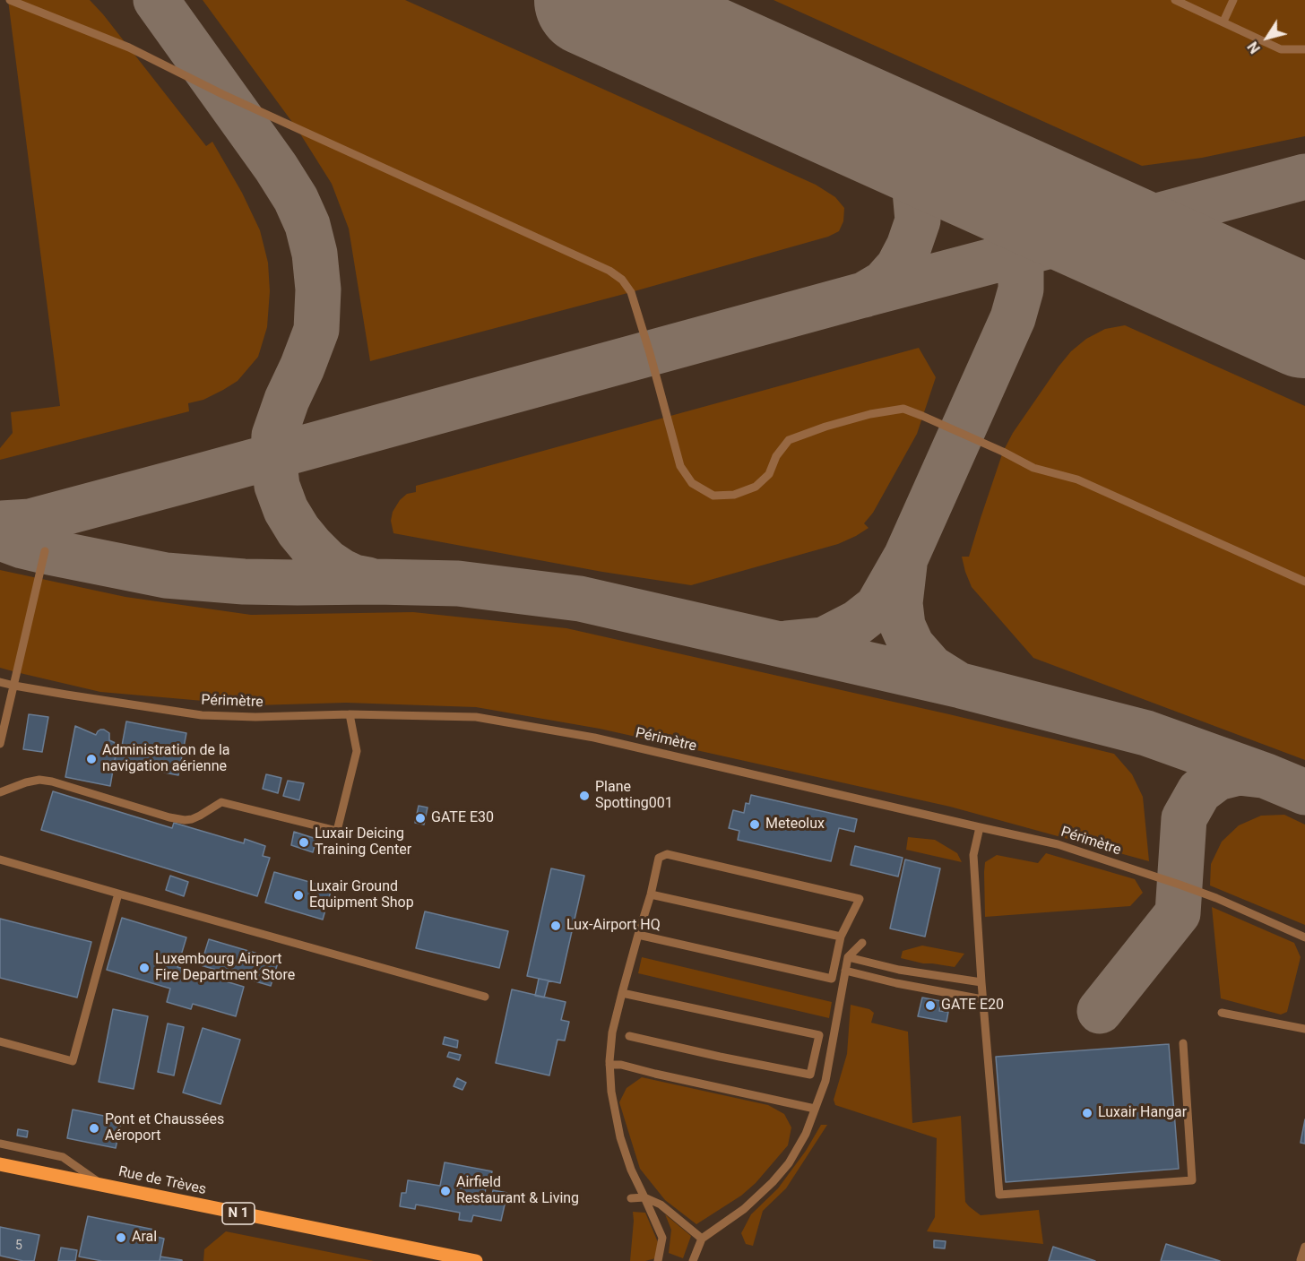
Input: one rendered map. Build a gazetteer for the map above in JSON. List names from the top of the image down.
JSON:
{
  "streets": {
    "main road": ["Rue de Trèves", "N 1"],
    "lane": ["Périmètre"]
  },
  "places": [
    "Administration de la navigation aérienne",
    "Plane Spotting001",
    "GATE E30",
    "Meteolux",
    "Luxair Deicing Training Center",
    "Luxair Ground Equipment Shop",
    "Lux-Airport HQ",
    "Luxembourg Airport Fire Department Store",
    "GATE E20",
    "Luxair Hangar",
    "Pont et Chaussées Aéroport",
    "Airfield Restaurant & Living",
    "Aral"
  ],
  "house_numbers": ["5"],
  "north": "bottom left"
}
